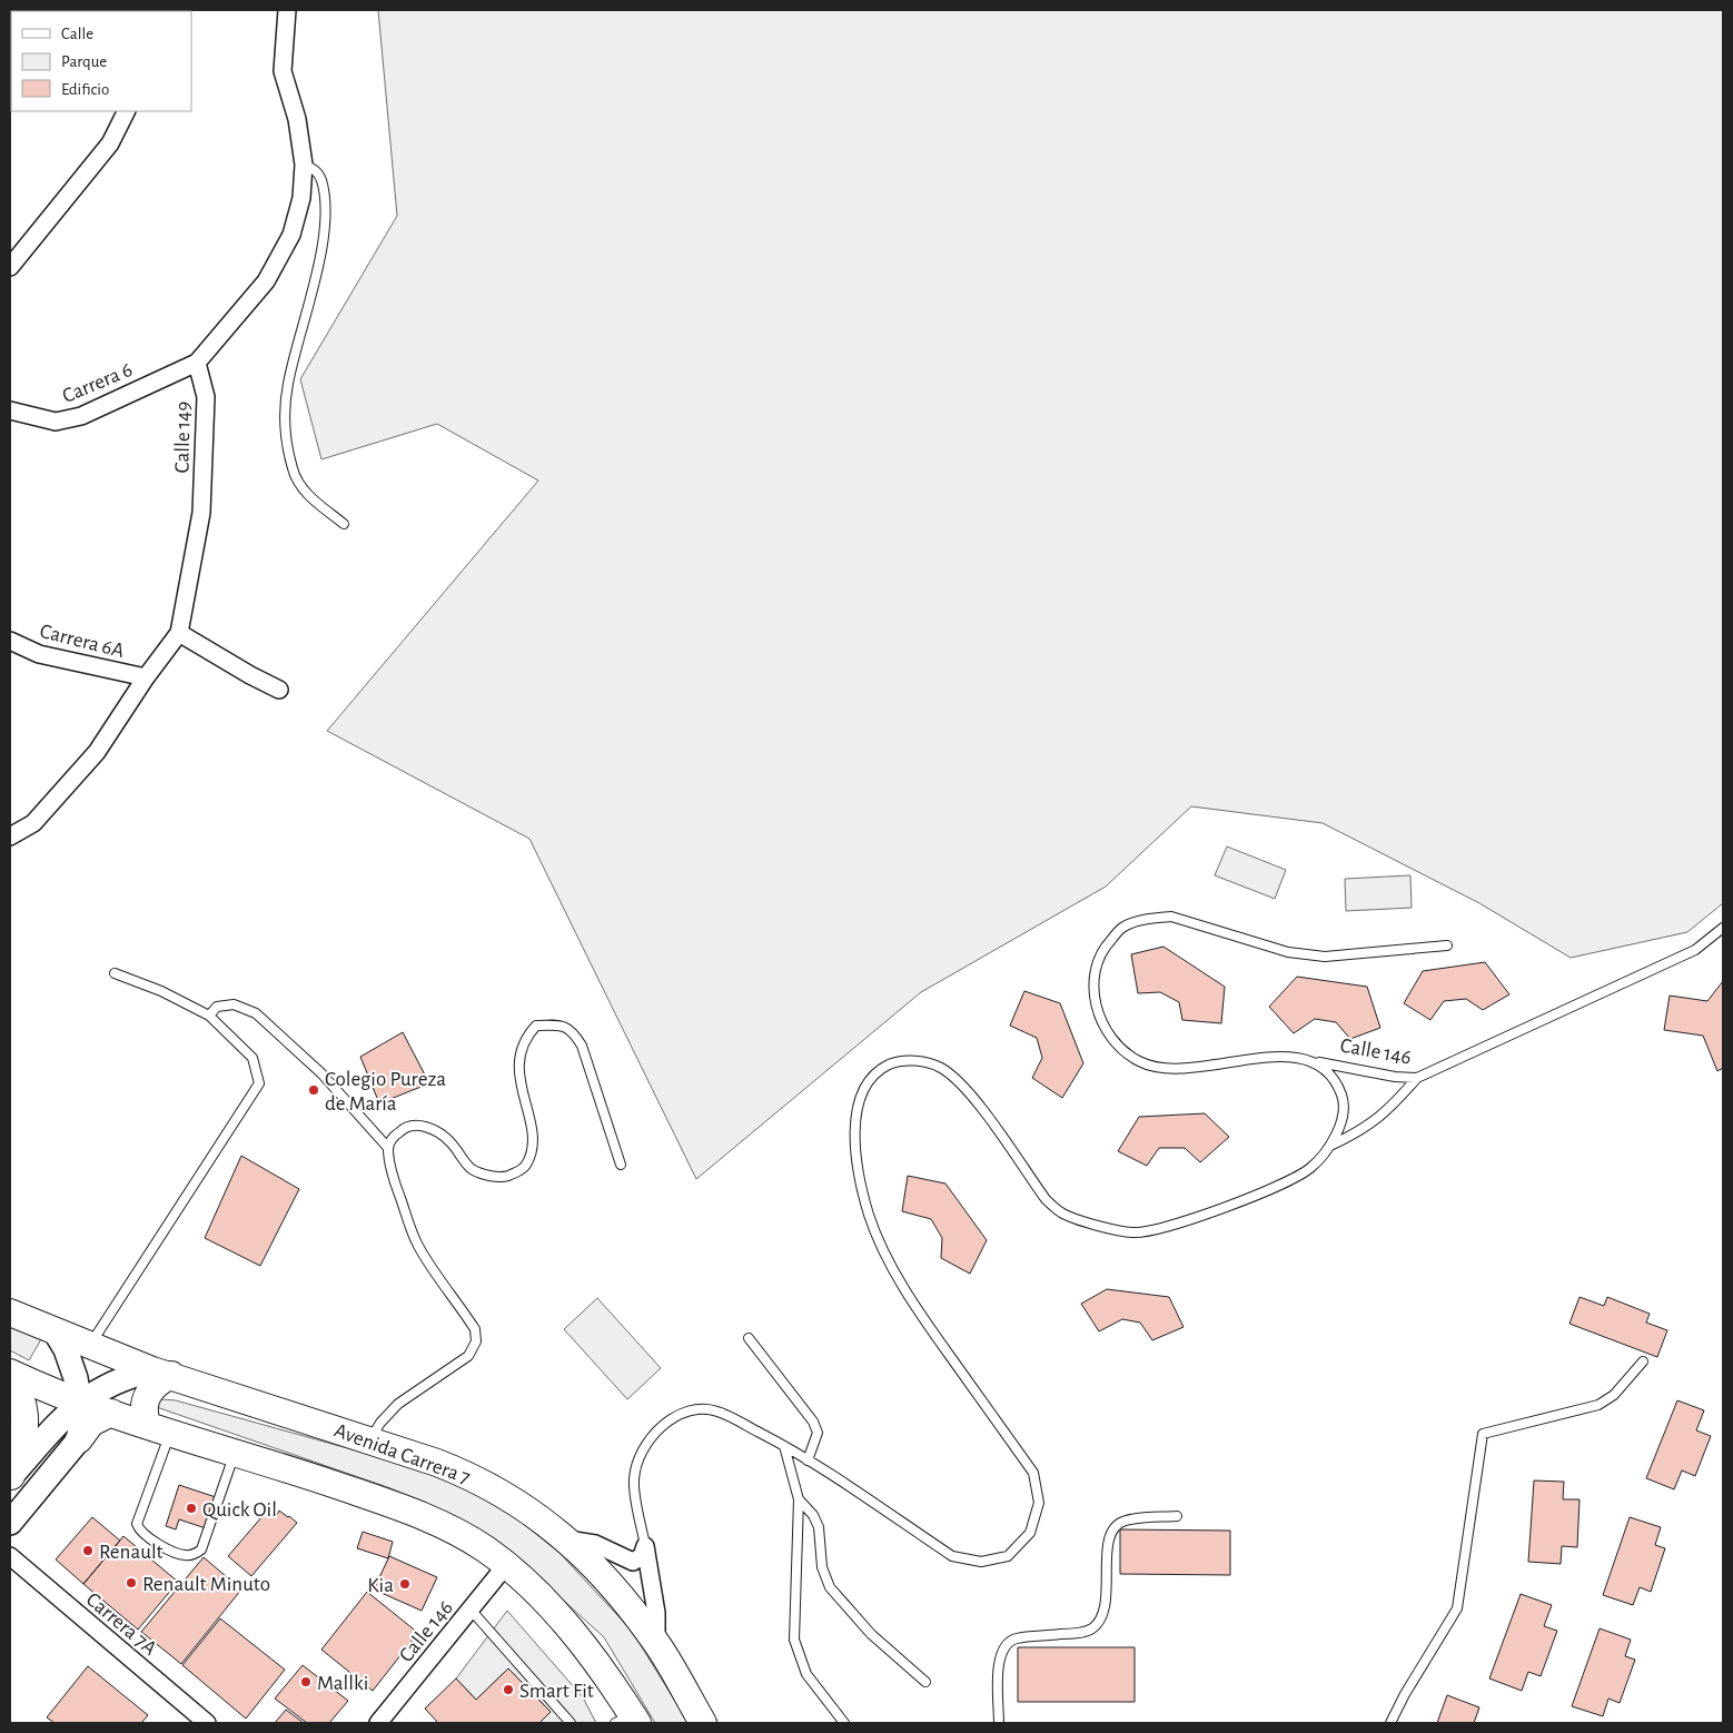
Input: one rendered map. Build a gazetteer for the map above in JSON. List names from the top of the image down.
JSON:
{
  "streets": {
    "main road": ["Avenida Carrera 7"],
    "street": [
      "Carrera 6",
      "Calle 149",
      "Carrera 6A",
      "Calle 146",
      "Carrera 7A"
    ]
  },
  "crossings": [
    ["Carrera 6", "Calle 149"],
    ["Calle 149", "Carrera 6A"]
  ],
  "places": [
    "Colegio Pureza de María",
    "Quick Oil",
    "Renault",
    "Renault Minuto",
    "Kia",
    "Mallki",
    "Smart Fit"
  ],
  "legend": ["Calle", "Parque", "Edificio"]
}
